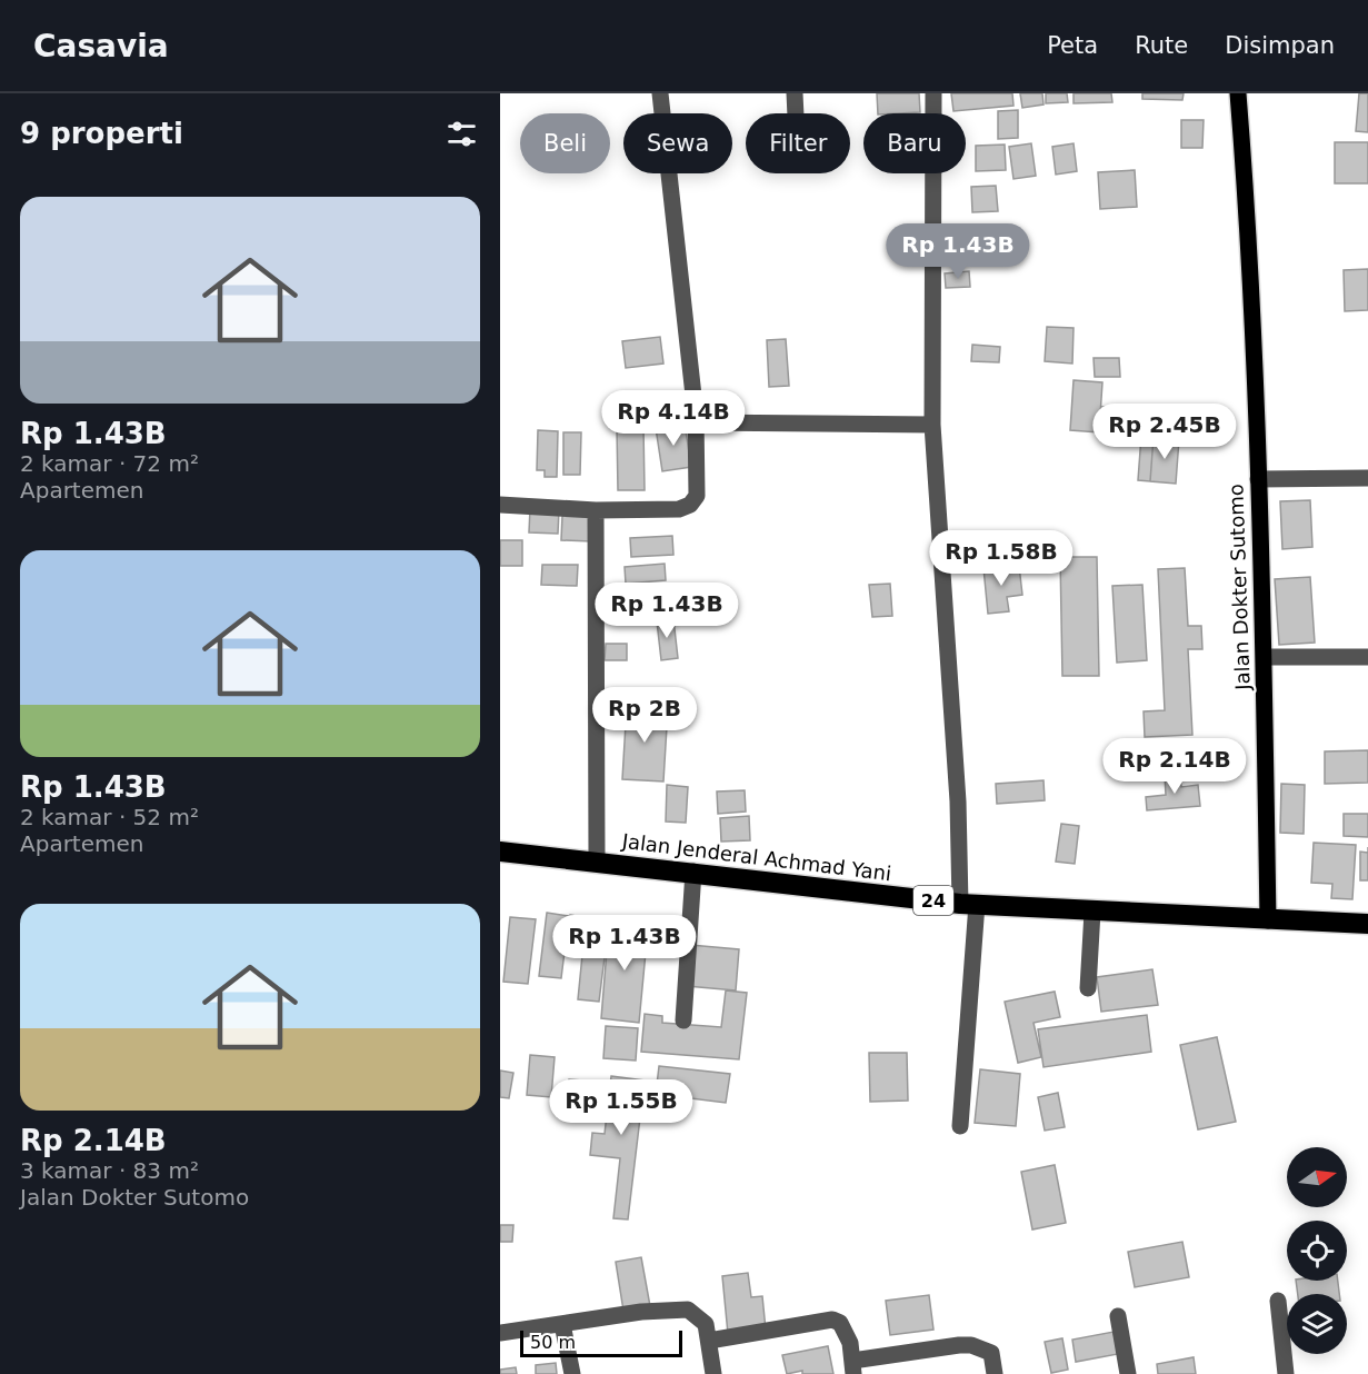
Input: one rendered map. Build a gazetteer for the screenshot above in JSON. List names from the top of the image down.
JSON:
{
  "streets": {
    "highway": ["Jalan Jenderal Achmad Yani", "24"],
    "main road": ["Jalan Dokter Sutomo"]
  },
  "crossings": [
    ["Jalan Dokter Sutomo", "Jalan Jenderal Achmad Yani"]
  ],
  "scale_bar": "50 m",
  "north": "right",
  "page": {
    "header": "Casavia",
    "nav": ["Peta", "Rute", "Disimpan"],
    "heading": "9 properti",
    "chip": [
      "Beli",
      "Sewa",
      "Filter",
      "Baru"
    ],
    "list": [
      {
        "name": "Rp 1.43B",
        "note": "2 kamar · 72 m² · Apartemen"
      },
      {
        "name": "Rp 1.43B",
        "note": "2 kamar · 52 m² · Apartemen"
      },
      {
        "name": "Rp 2.14B",
        "note": "3 kamar · 83 m² · Jalan Dokter Sutomo"
      }
    ],
    "price": [
      "Rp 1.43B",
      "Rp 4.14B",
      "Rp 2.45B",
      "Rp 1.58B",
      "Rp 1.43B",
      "Rp 2B",
      "Rp 2.14B",
      "Rp 1.43B",
      "Rp 1.55B"
    ],
    "scale": "50 m"
  }
}
